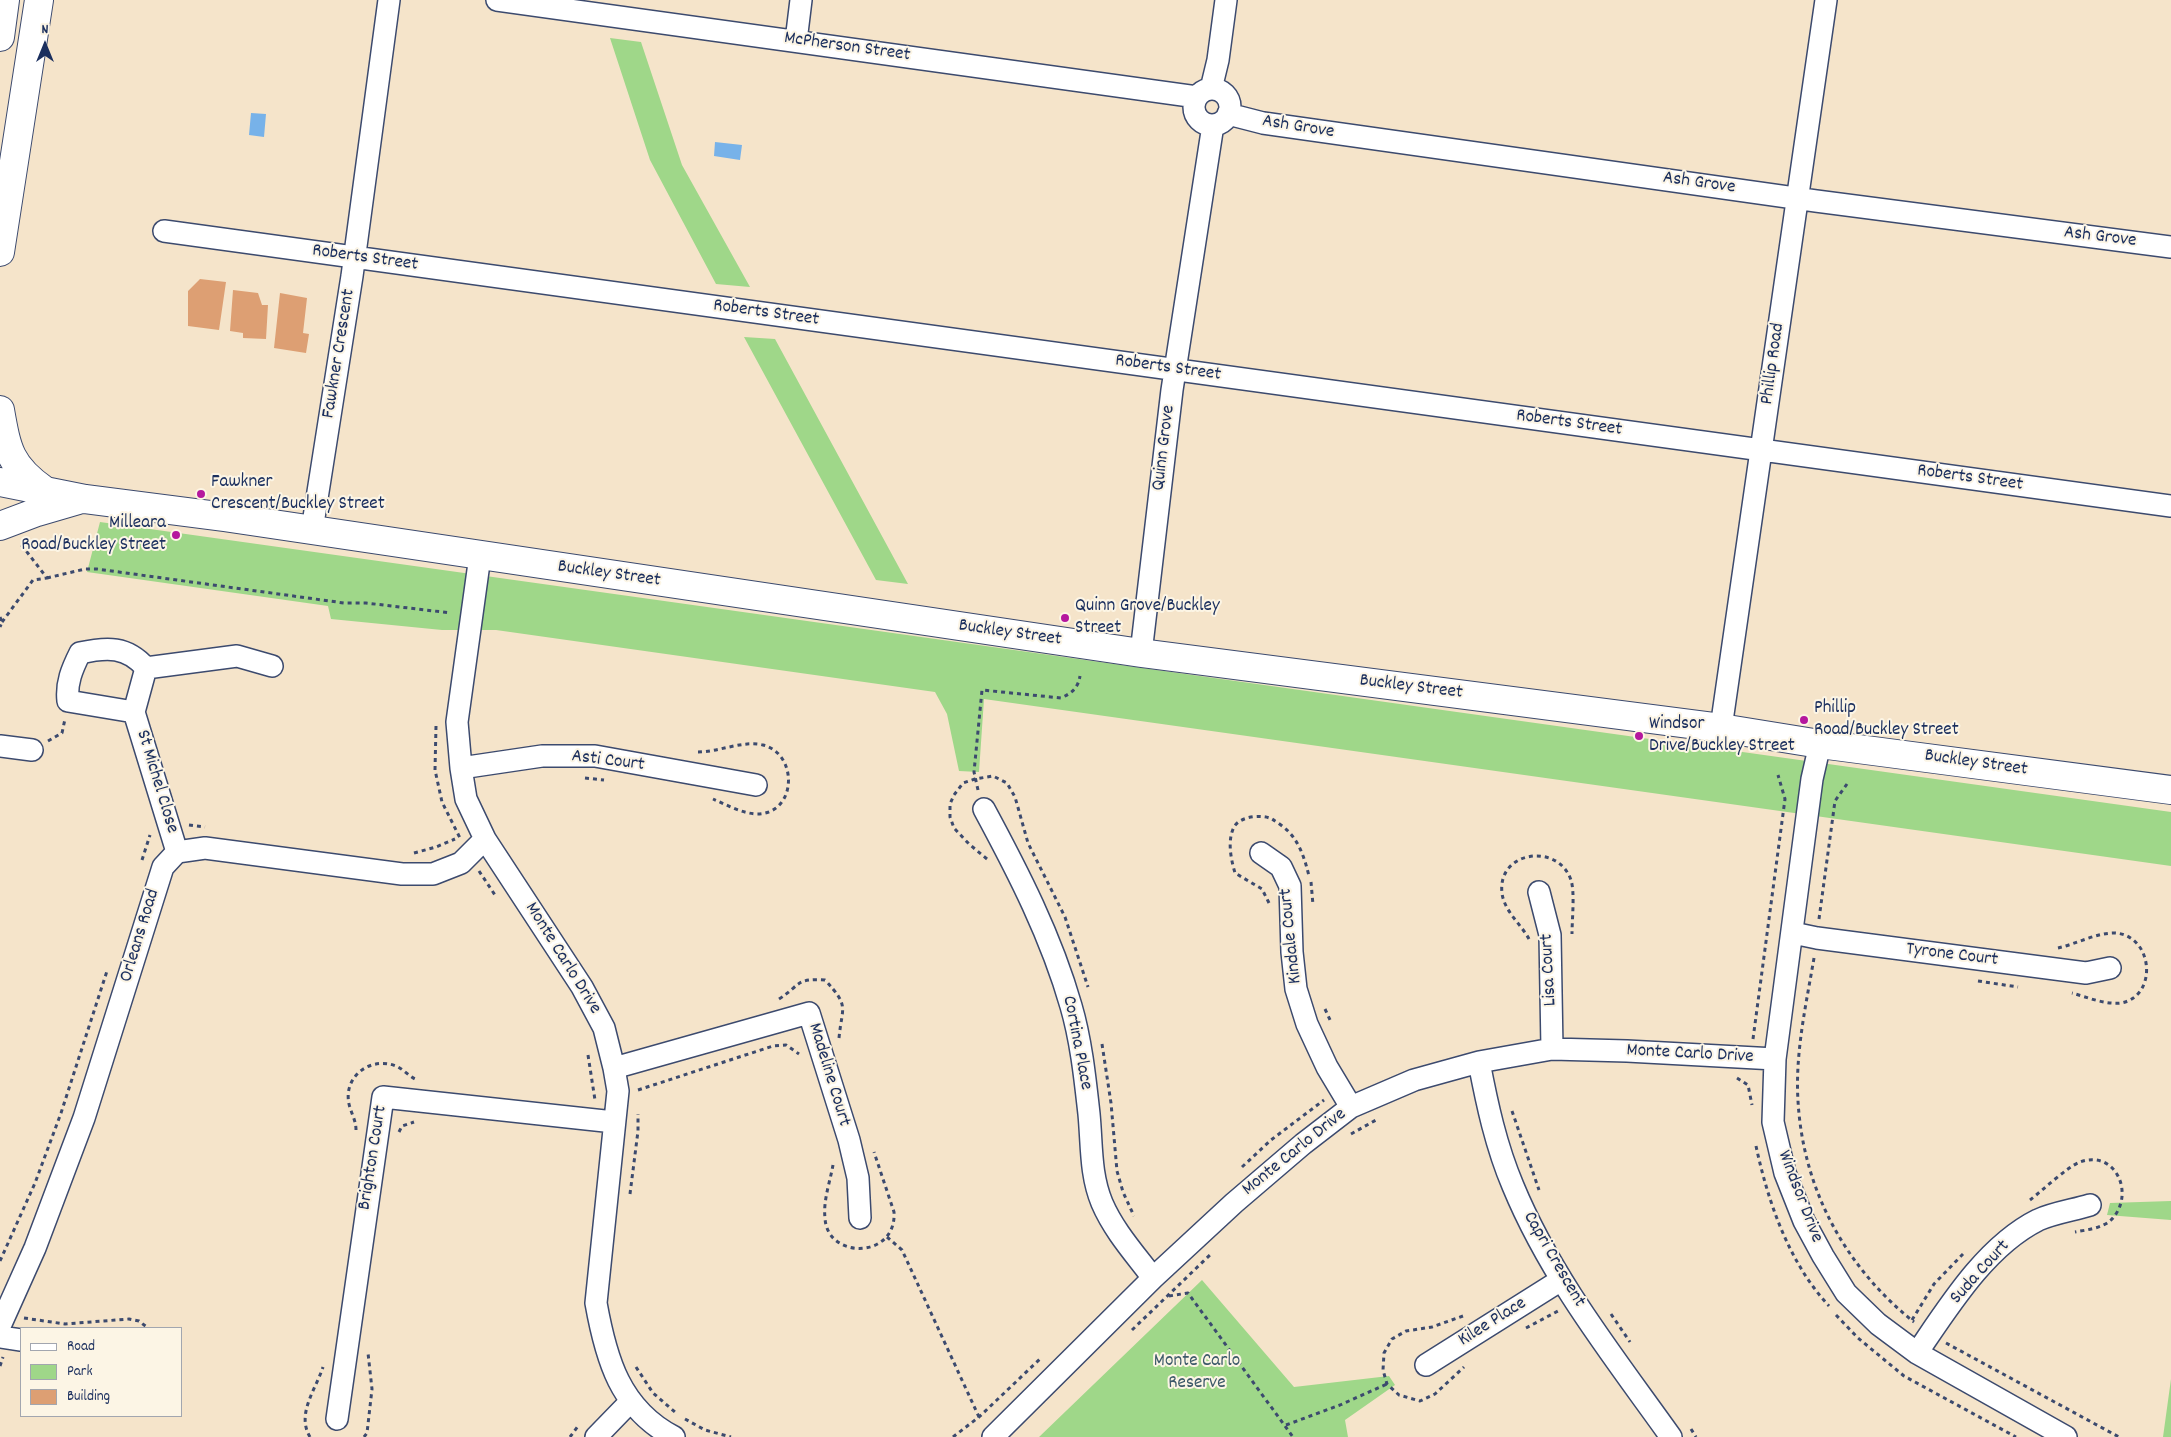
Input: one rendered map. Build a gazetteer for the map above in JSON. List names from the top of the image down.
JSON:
{
  "streets": {
    "main road": ["Buckley Street"],
    "street": [
      "McPherson Street",
      "Ash Grove",
      "Roberts Street",
      "Fawkner Crescent",
      "Phillip Road",
      "Quinn Grove",
      "Asti Court",
      "St Michel Close",
      "Orleans Road",
      "Kindale Court",
      "Tyrone Court",
      "Monte Carlo Drive",
      "Lisa Court",
      "Cortina Place",
      "Madeline Court",
      "Brighton Court",
      "Windsor Drive",
      "Capri Crescent",
      "Suda Court",
      "Kilee Place"
    ]
  },
  "crossings": [
    ["McPherson Street", "Ash Grove"],
    ["McPherson Street", "Quinn Grove"],
    ["Ash Grove", "Phillip Road"],
    ["Ash Grove", "Quinn Grove"],
    ["Roberts Street", "Fawkner Crescent"],
    ["Roberts Street", "Phillip Road"],
    ["Roberts Street", "Quinn Grove"],
    ["Fawkner Crescent", "Buckley Street"],
    ["Phillip Road", "Buckley Street"],
    ["Quinn Grove", "Buckley Street"],
    ["Buckley Street", "Monte Carlo Drive"],
    ["Buckley Street", "Windsor Drive"],
    ["Asti Court", "Monte Carlo Drive"],
    ["St Michel Close", "Orleans Road"],
    ["Kindale Court", "Monte Carlo Drive"],
    ["Tyrone Court", "Windsor Drive"],
    ["Monte Carlo Drive", "Lisa Court"],
    ["Monte Carlo Drive", "Cortina Place"],
    ["Monte Carlo Drive", "Madeline Court"],
    ["Monte Carlo Drive", "Brighton Court"],
    ["Monte Carlo Drive", "Windsor Drive"],
    ["Monte Carlo Drive", "Capri Crescent"],
    ["Windsor Drive", "Suda Court"],
    ["Capri Crescent", "Kilee Place"]
  ],
  "parks": ["Monte Carlo Reserve"],
  "places": [
    "Fawkner Crescent/Buckley Street",
    "Milleara Road/Buckley Street",
    "Quinn Grove/Buckley Street",
    "Phillip Road/Buckley Street",
    "Windsor Drive/Buckley Street"
  ],
  "legend": ["Road", "Park", "Building"],
  "north": "top"
}
